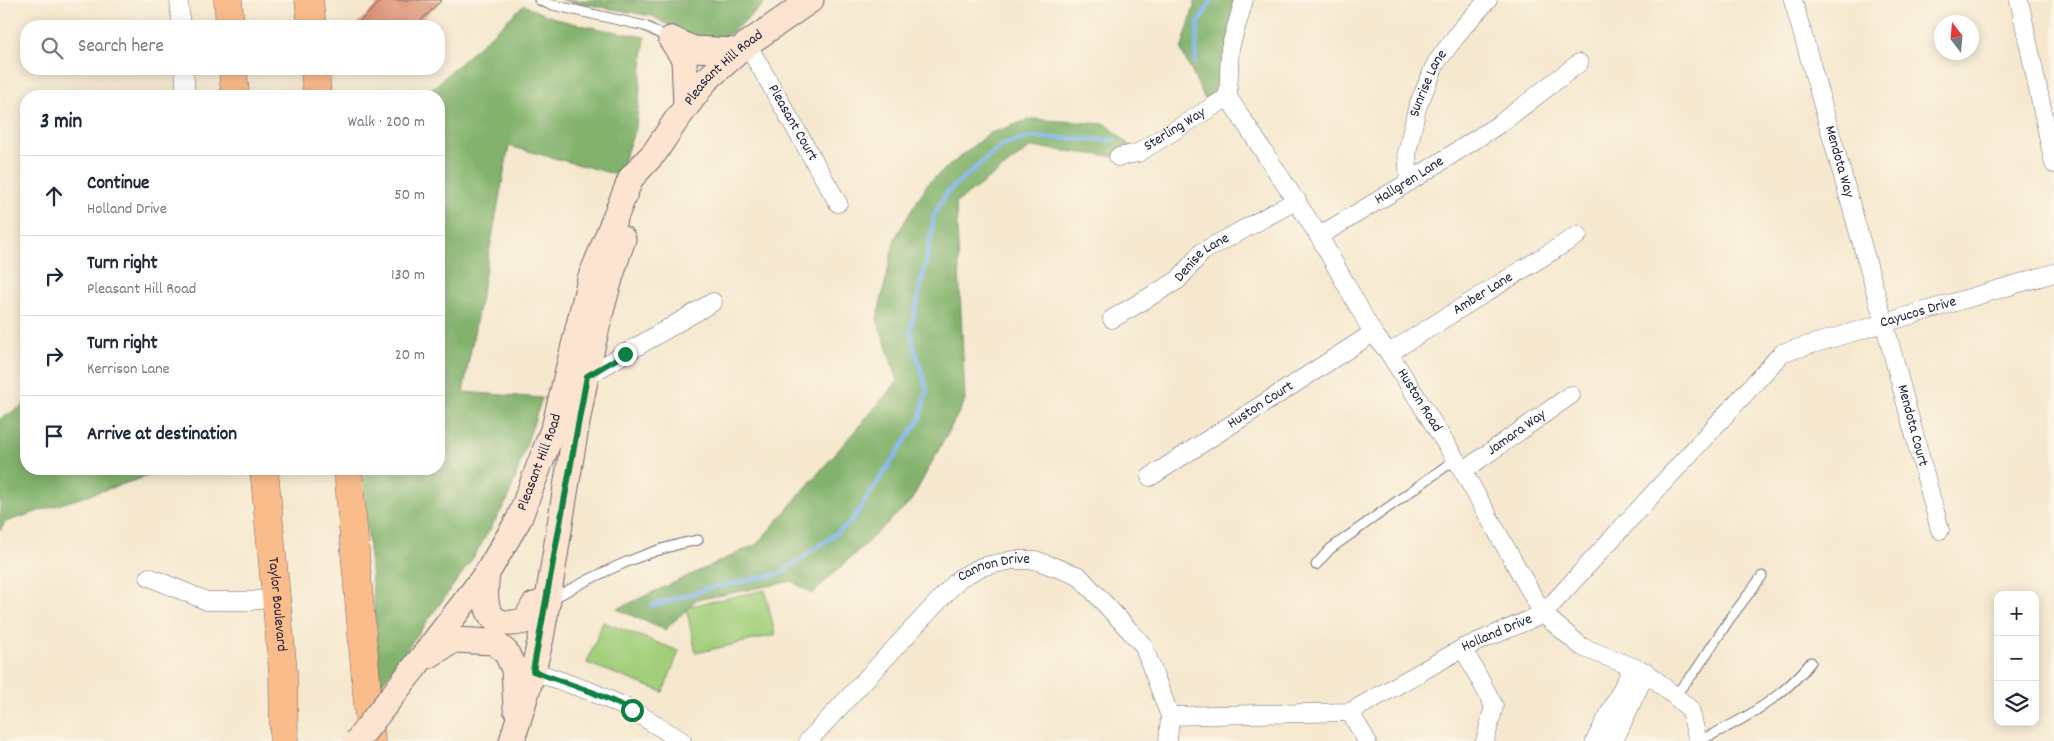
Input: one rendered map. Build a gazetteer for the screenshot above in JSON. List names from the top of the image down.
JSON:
{
  "streets": {
    "main road": ["Pleasant Hill Road", "Taylor Boulevard"],
    "street": [
      "Sunrise Lane",
      "Pleasant Court",
      "Sterling Way",
      "Mendota Way",
      "Hallgren Lane",
      "Denise Lane",
      "Amber Lane",
      "Cayucos Drive",
      "Huston Road",
      "Huston Court",
      "Mendota Court",
      "Jamara Way",
      "Cannon Drive",
      "Holland Drive"
    ]
  },
  "crossings": [
    ["Pleasant Hill Road", "Pleasant Court"],
    ["Sunrise Lane", "Hallgren Lane"],
    ["Sterling Way", "Huston Road"],
    ["Mendota Way", "Cayucos Drive"],
    ["Mendota Way", "Mendota Court"],
    ["Hallgren Lane", "Huston Road"],
    ["Denise Lane", "Huston Road"],
    ["Amber Lane", "Huston Road"],
    ["Cayucos Drive", "Mendota Court"],
    ["Cayucos Drive", "Holland Drive"],
    ["Huston Road", "Huston Court"],
    ["Huston Road", "Jamara Way"],
    ["Huston Road", "Holland Drive"],
    ["Cannon Drive", "Holland Drive"]
  ],
  "north": "top",
  "page": {
    "search": "Search here",
    "heading": ["3 min", "Walk · 200 m"],
    "list": [
      ["Continue", "Holland Drive", "50 m"],
      ["Turn right", "Pleasant Hill Road", "130 m"],
      ["Turn right", "Kerrison Lane", "20 m"],
      "Arrive at destination"
    ],
    "map_buttons": ["+", "−"]
  }
}
